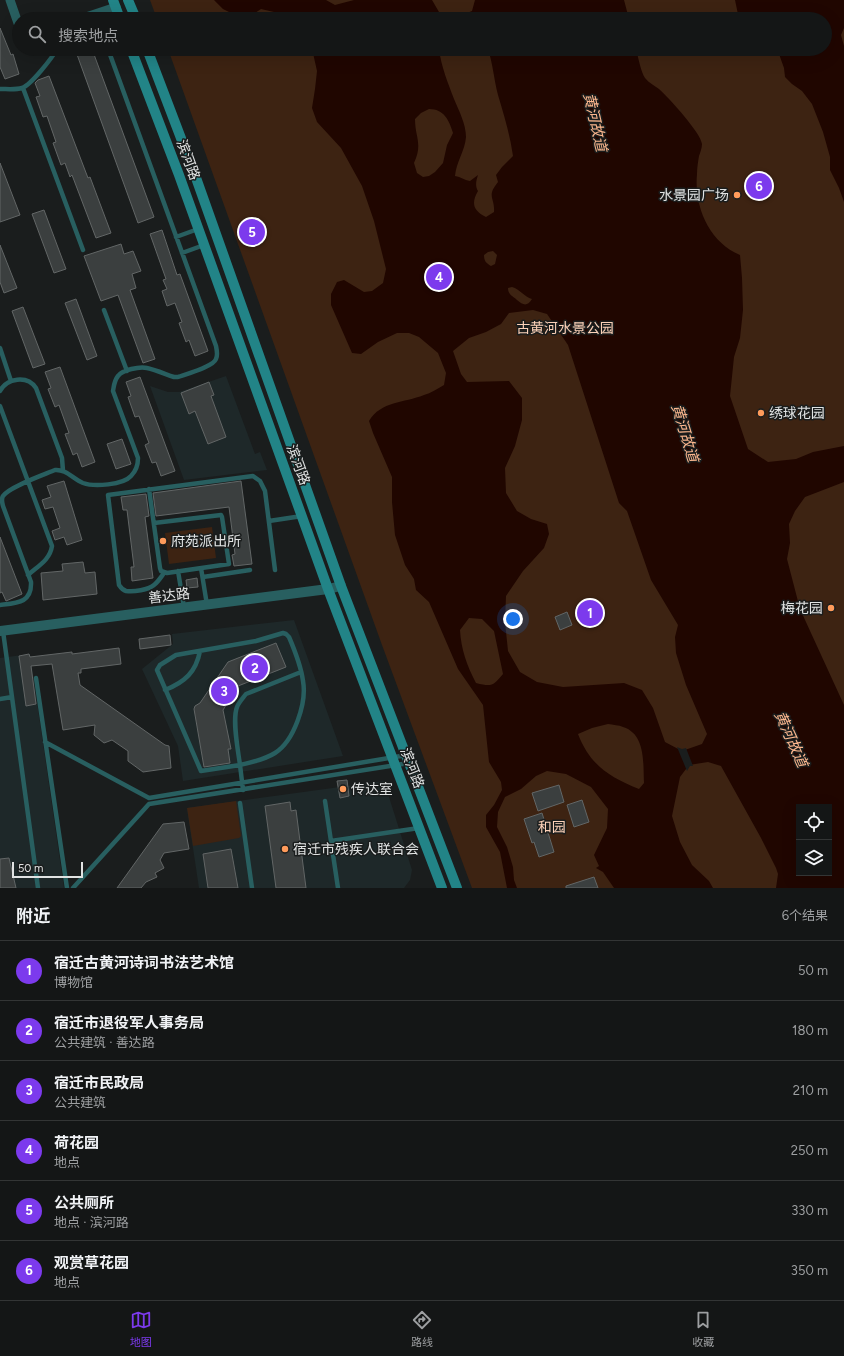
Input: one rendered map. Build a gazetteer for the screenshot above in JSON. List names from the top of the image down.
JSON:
{
  "streets": {
    "main road": ["滨河路"],
    "street": ["善达路"]
  },
  "crossings": [
    ["滨河路", "善达路"]
  ],
  "water": ["黄河故道"],
  "parks": ["古黄河水景公园", "和园"],
  "places": [
    "水景园广场",
    "绣球花园",
    "府苑派出所",
    "梅花园",
    "传达室",
    "宿迁市残疾人联合会"
  ],
  "scale_bar": "50 m",
  "page": {
    "search": "搜索地点",
    "pins": [
      "6",
      "5",
      "4",
      "1",
      "2",
      "3"
    ],
    "scale": "50 m",
    "heading": ["附近", "6个结果"],
    "list": [
      {
        "mark": "1",
        "name": "宿迁古黄河诗词书法艺术馆",
        "note": "博物馆",
        "value": "50 m"
      },
      {
        "mark": "2",
        "name": "宿迁市退役军人事务局",
        "note": "公共建筑 · 善达路",
        "value": "180 m"
      },
      {
        "mark": "3",
        "name": "宿迁市民政局",
        "note": "公共建筑",
        "value": "210 m"
      },
      {
        "mark": "4",
        "name": "荷花园",
        "note": "地点",
        "value": "250 m"
      },
      {
        "mark": "5",
        "name": "公共厕所",
        "note": "地点 · 滨河路",
        "value": "330 m"
      },
      {
        "mark": "6",
        "name": "观赏草花园",
        "note": "地点",
        "value": "350 m"
      }
    ],
    "nav": ["地图", "路线", "收藏"]
  }
}
